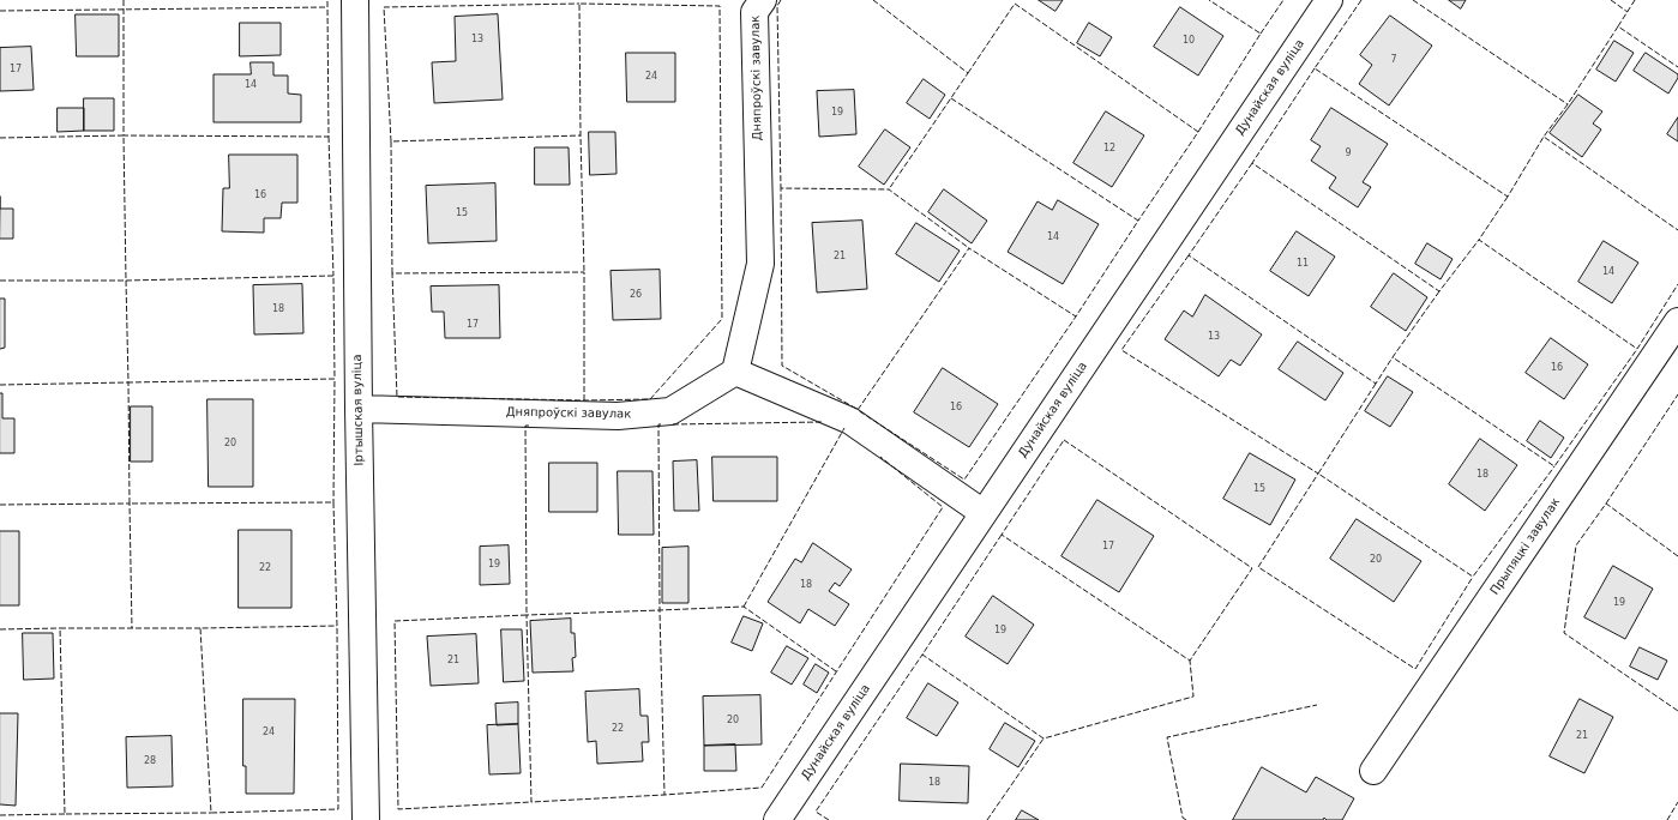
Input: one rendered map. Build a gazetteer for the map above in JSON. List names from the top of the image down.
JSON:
{
  "streets": {
    "street": [
      "Дняпроўскі завулак",
      "Дунайская вуліца",
      "Іртышская вуліца",
      "Прыпяцкі завулак"
    ]
  },
  "crossings": [
    ["Дняпроўскі завулак", "Іртышская вуліца"]
  ],
  "house_numbers": [
    "13",
    "10",
    "7",
    "17",
    "24",
    "14",
    "19",
    "12",
    "9",
    "16",
    "15",
    "14",
    "21",
    "11",
    "14",
    "26",
    "18",
    "17",
    "13",
    "16",
    "16",
    "20",
    "18",
    "15",
    "17",
    "20",
    "19",
    "22",
    "18",
    "19",
    "19",
    "21",
    "20",
    "22",
    "24",
    "21",
    "28",
    "18"
  ]
}
